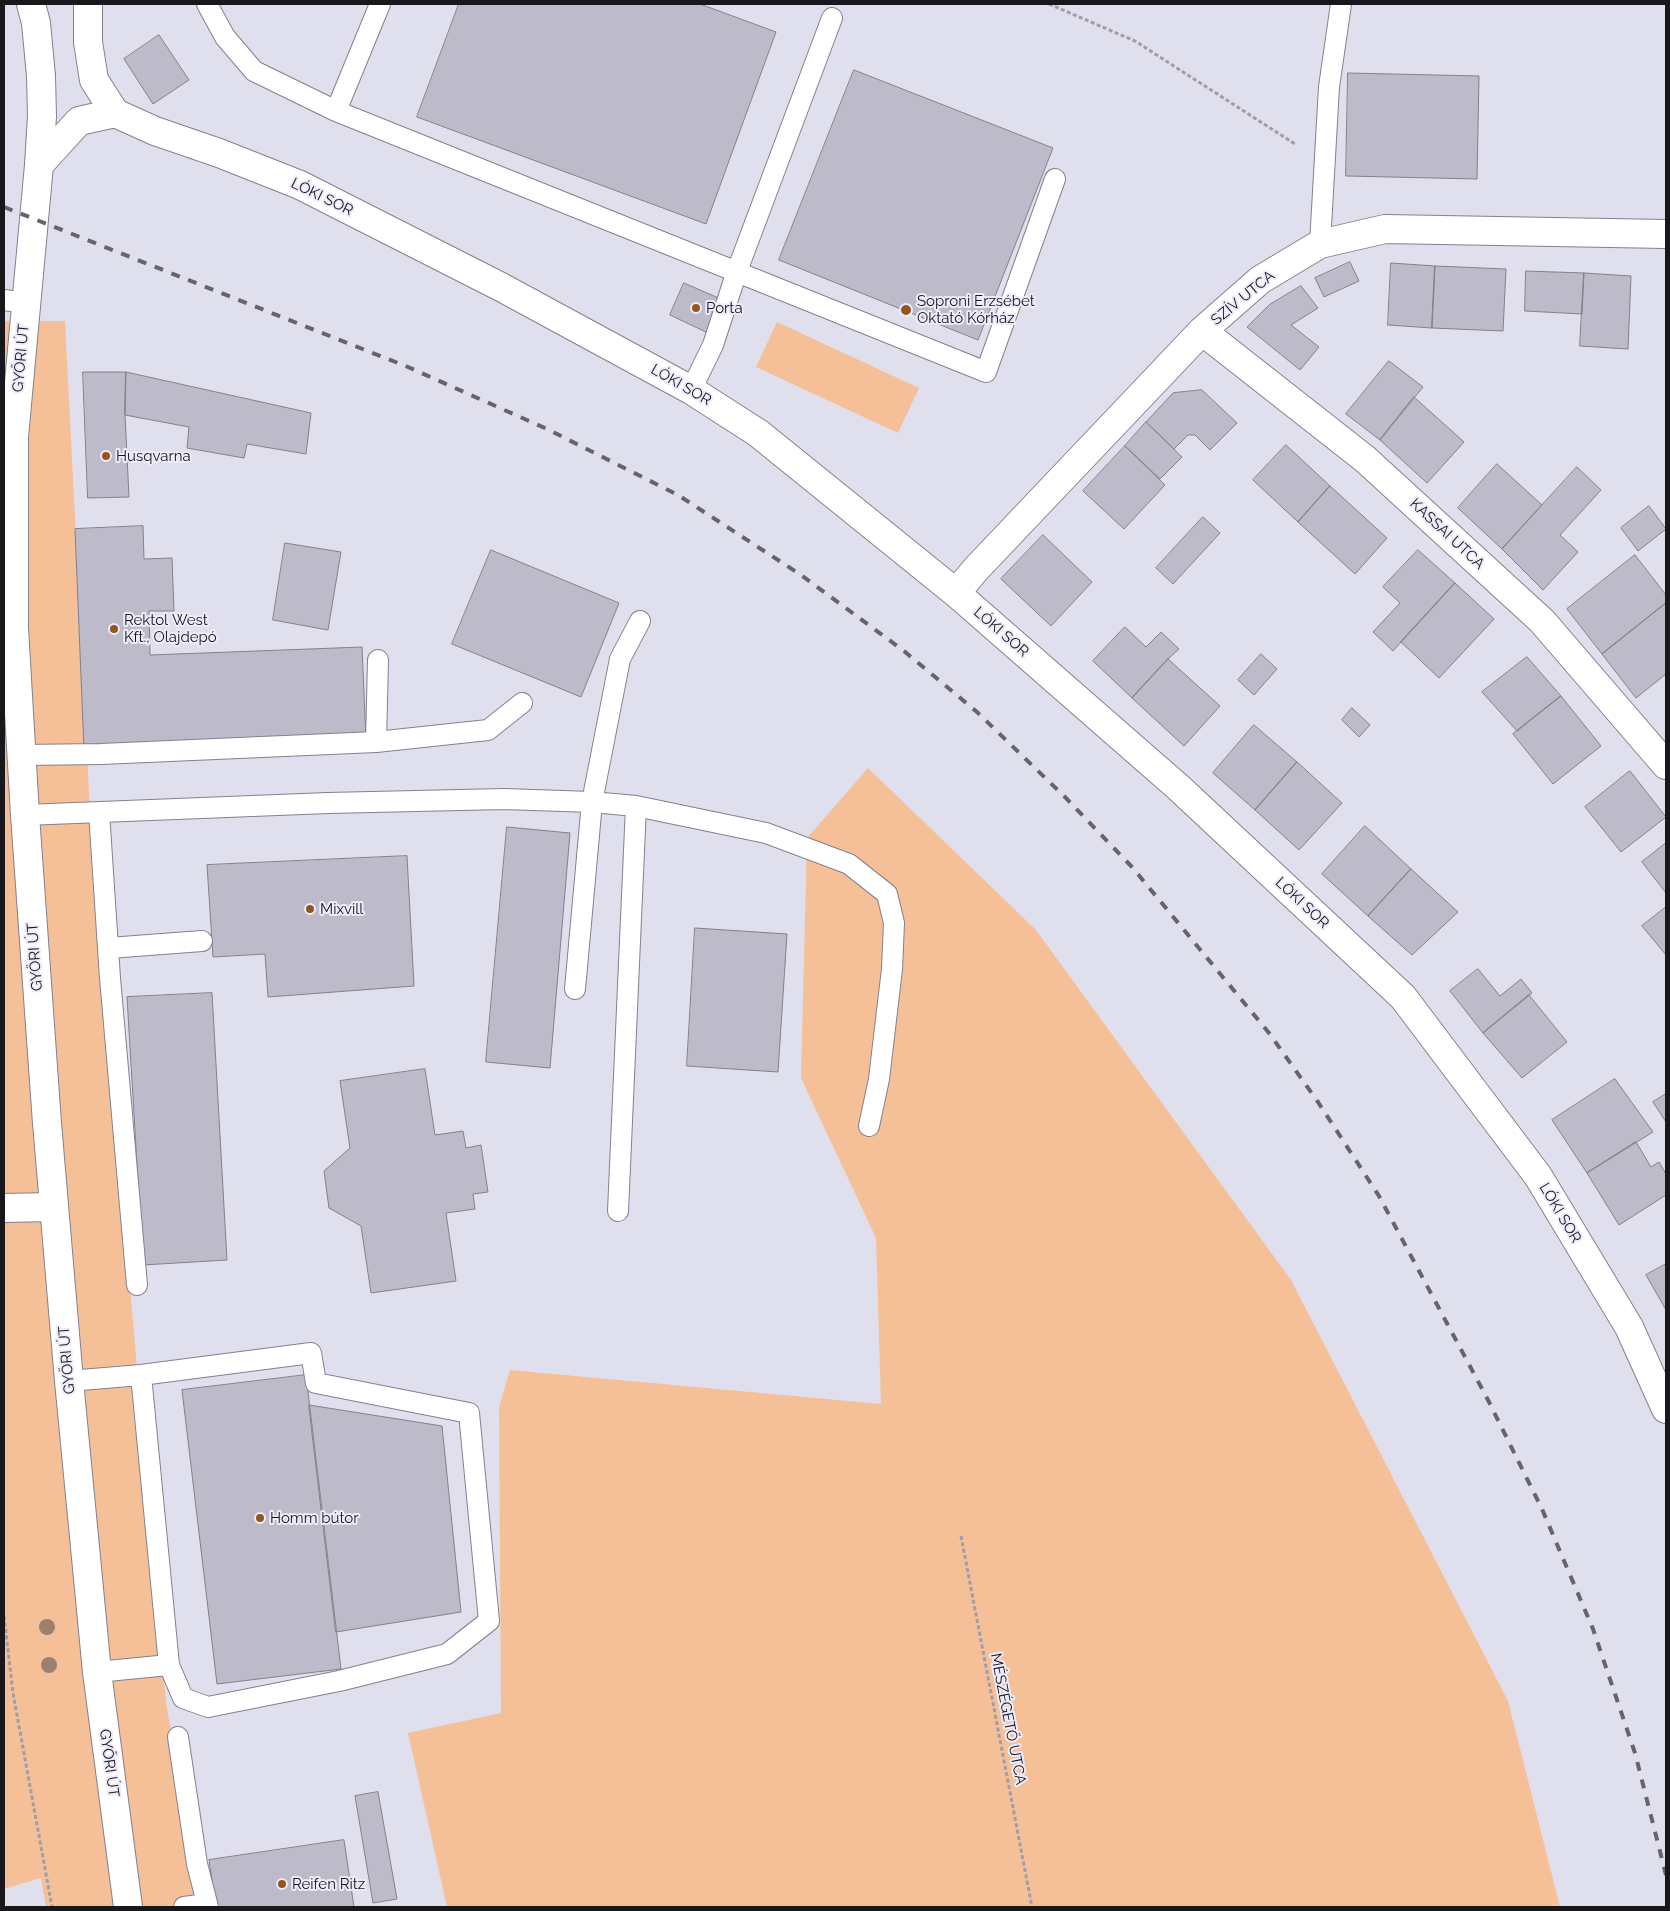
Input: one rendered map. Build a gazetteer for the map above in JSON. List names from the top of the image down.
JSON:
{
  "streets": {
    "street": [
      "LÓKI SOR",
      "SZÍV UTCA",
      "GYŐRI ÚT",
      "KASSAI UTCA"
    ],
    "path": ["MÉSZÉGETŐ UTCA"]
  },
  "crossings": [
    ["LÓKI SOR", "SZÍV UTCA"],
    ["SZÍV UTCA", "KASSAI UTCA"]
  ],
  "places": [
    "Porta",
    "Soproni Erzsébet Oktató Kórház",
    "Husqvarna",
    "Rektol West Kft., Olajdepó",
    "Mixvill",
    "Homm bútor",
    "Reifen Ritz"
  ]
}
